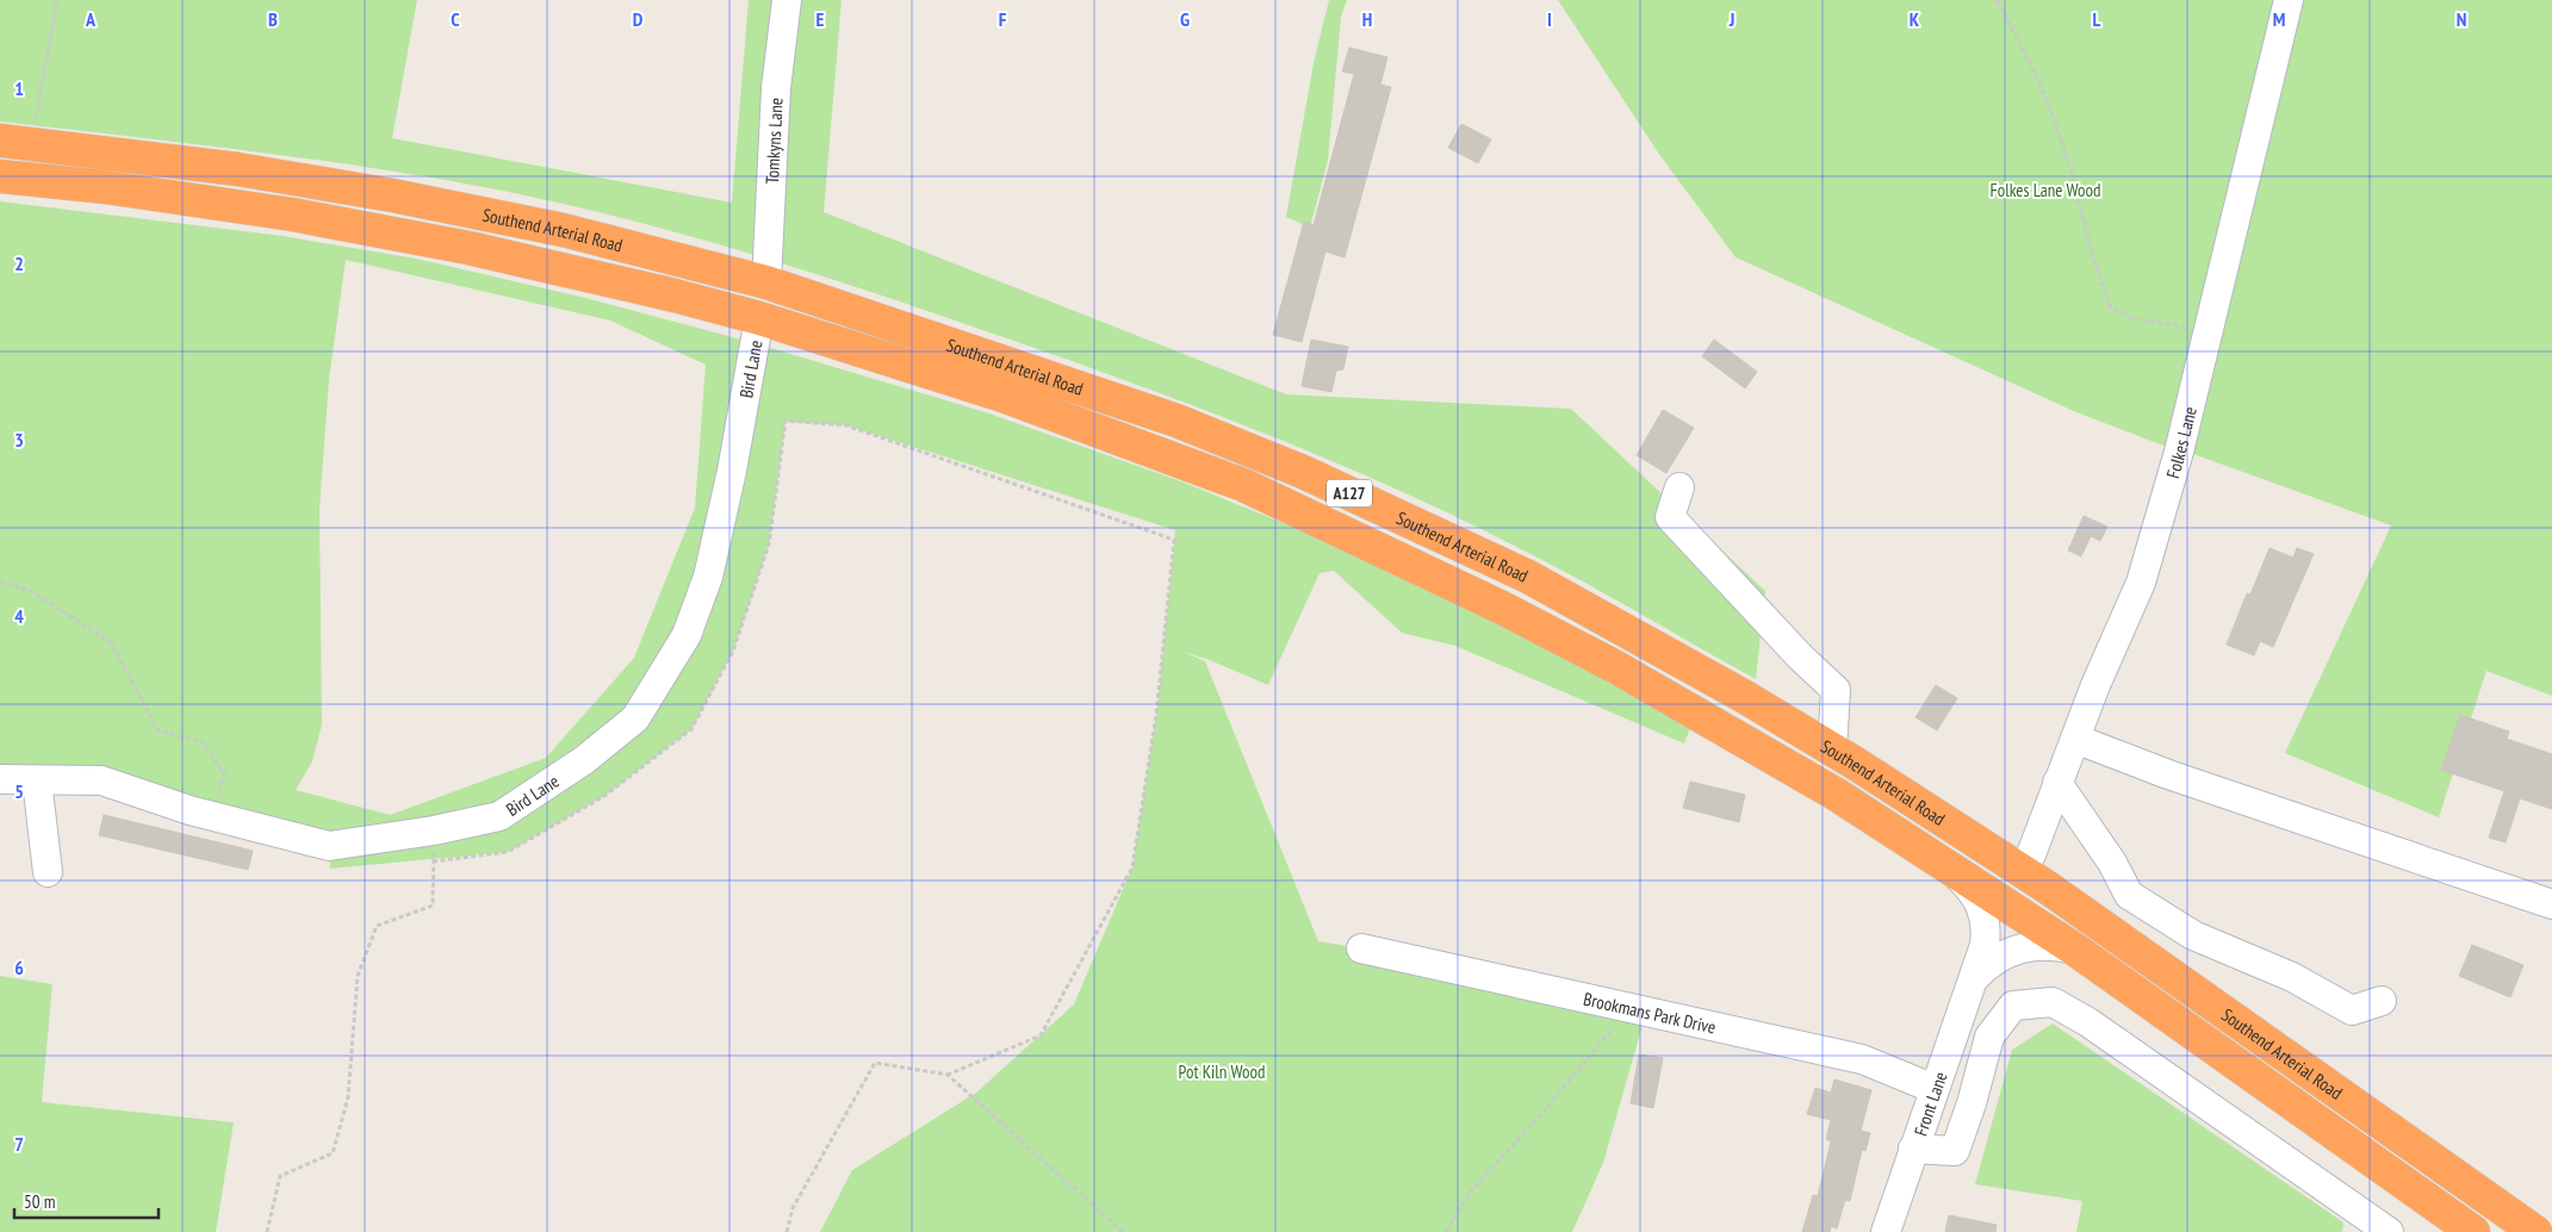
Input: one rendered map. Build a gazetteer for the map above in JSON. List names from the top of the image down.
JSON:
{
  "streets": {
    "highway": ["Southend Arterial Road", "A127"],
    "street": [
      "Tomkyns Lane",
      "Bird Lane",
      "Folkes Lane",
      "Brookmans Park Drive",
      "Front Lane"
    ]
  },
  "crossings": [
    ["Tomkyns Lane", "Southend Arterial Road"],
    ["Southend Arterial Road", "Bird Lane"],
    ["Southend Arterial Road", "Folkes Lane"],
    ["Southend Arterial Road", "Front Lane"],
    ["Brookmans Park Drive", "Front Lane"]
  ],
  "parks": ["Folkes Lane Wood", "Pot Kiln Wood"],
  "scale_bar": "50 m",
  "grid": {
    "columns": [
      "A",
      "B",
      "C",
      "D",
      "E",
      "F",
      "G",
      "H",
      "I",
      "J",
      "K",
      "L",
      "M",
      "N"
    ],
    "rows": [
      "1",
      "2",
      "3",
      "4",
      "5",
      "6",
      "7"
    ]
  }
}
